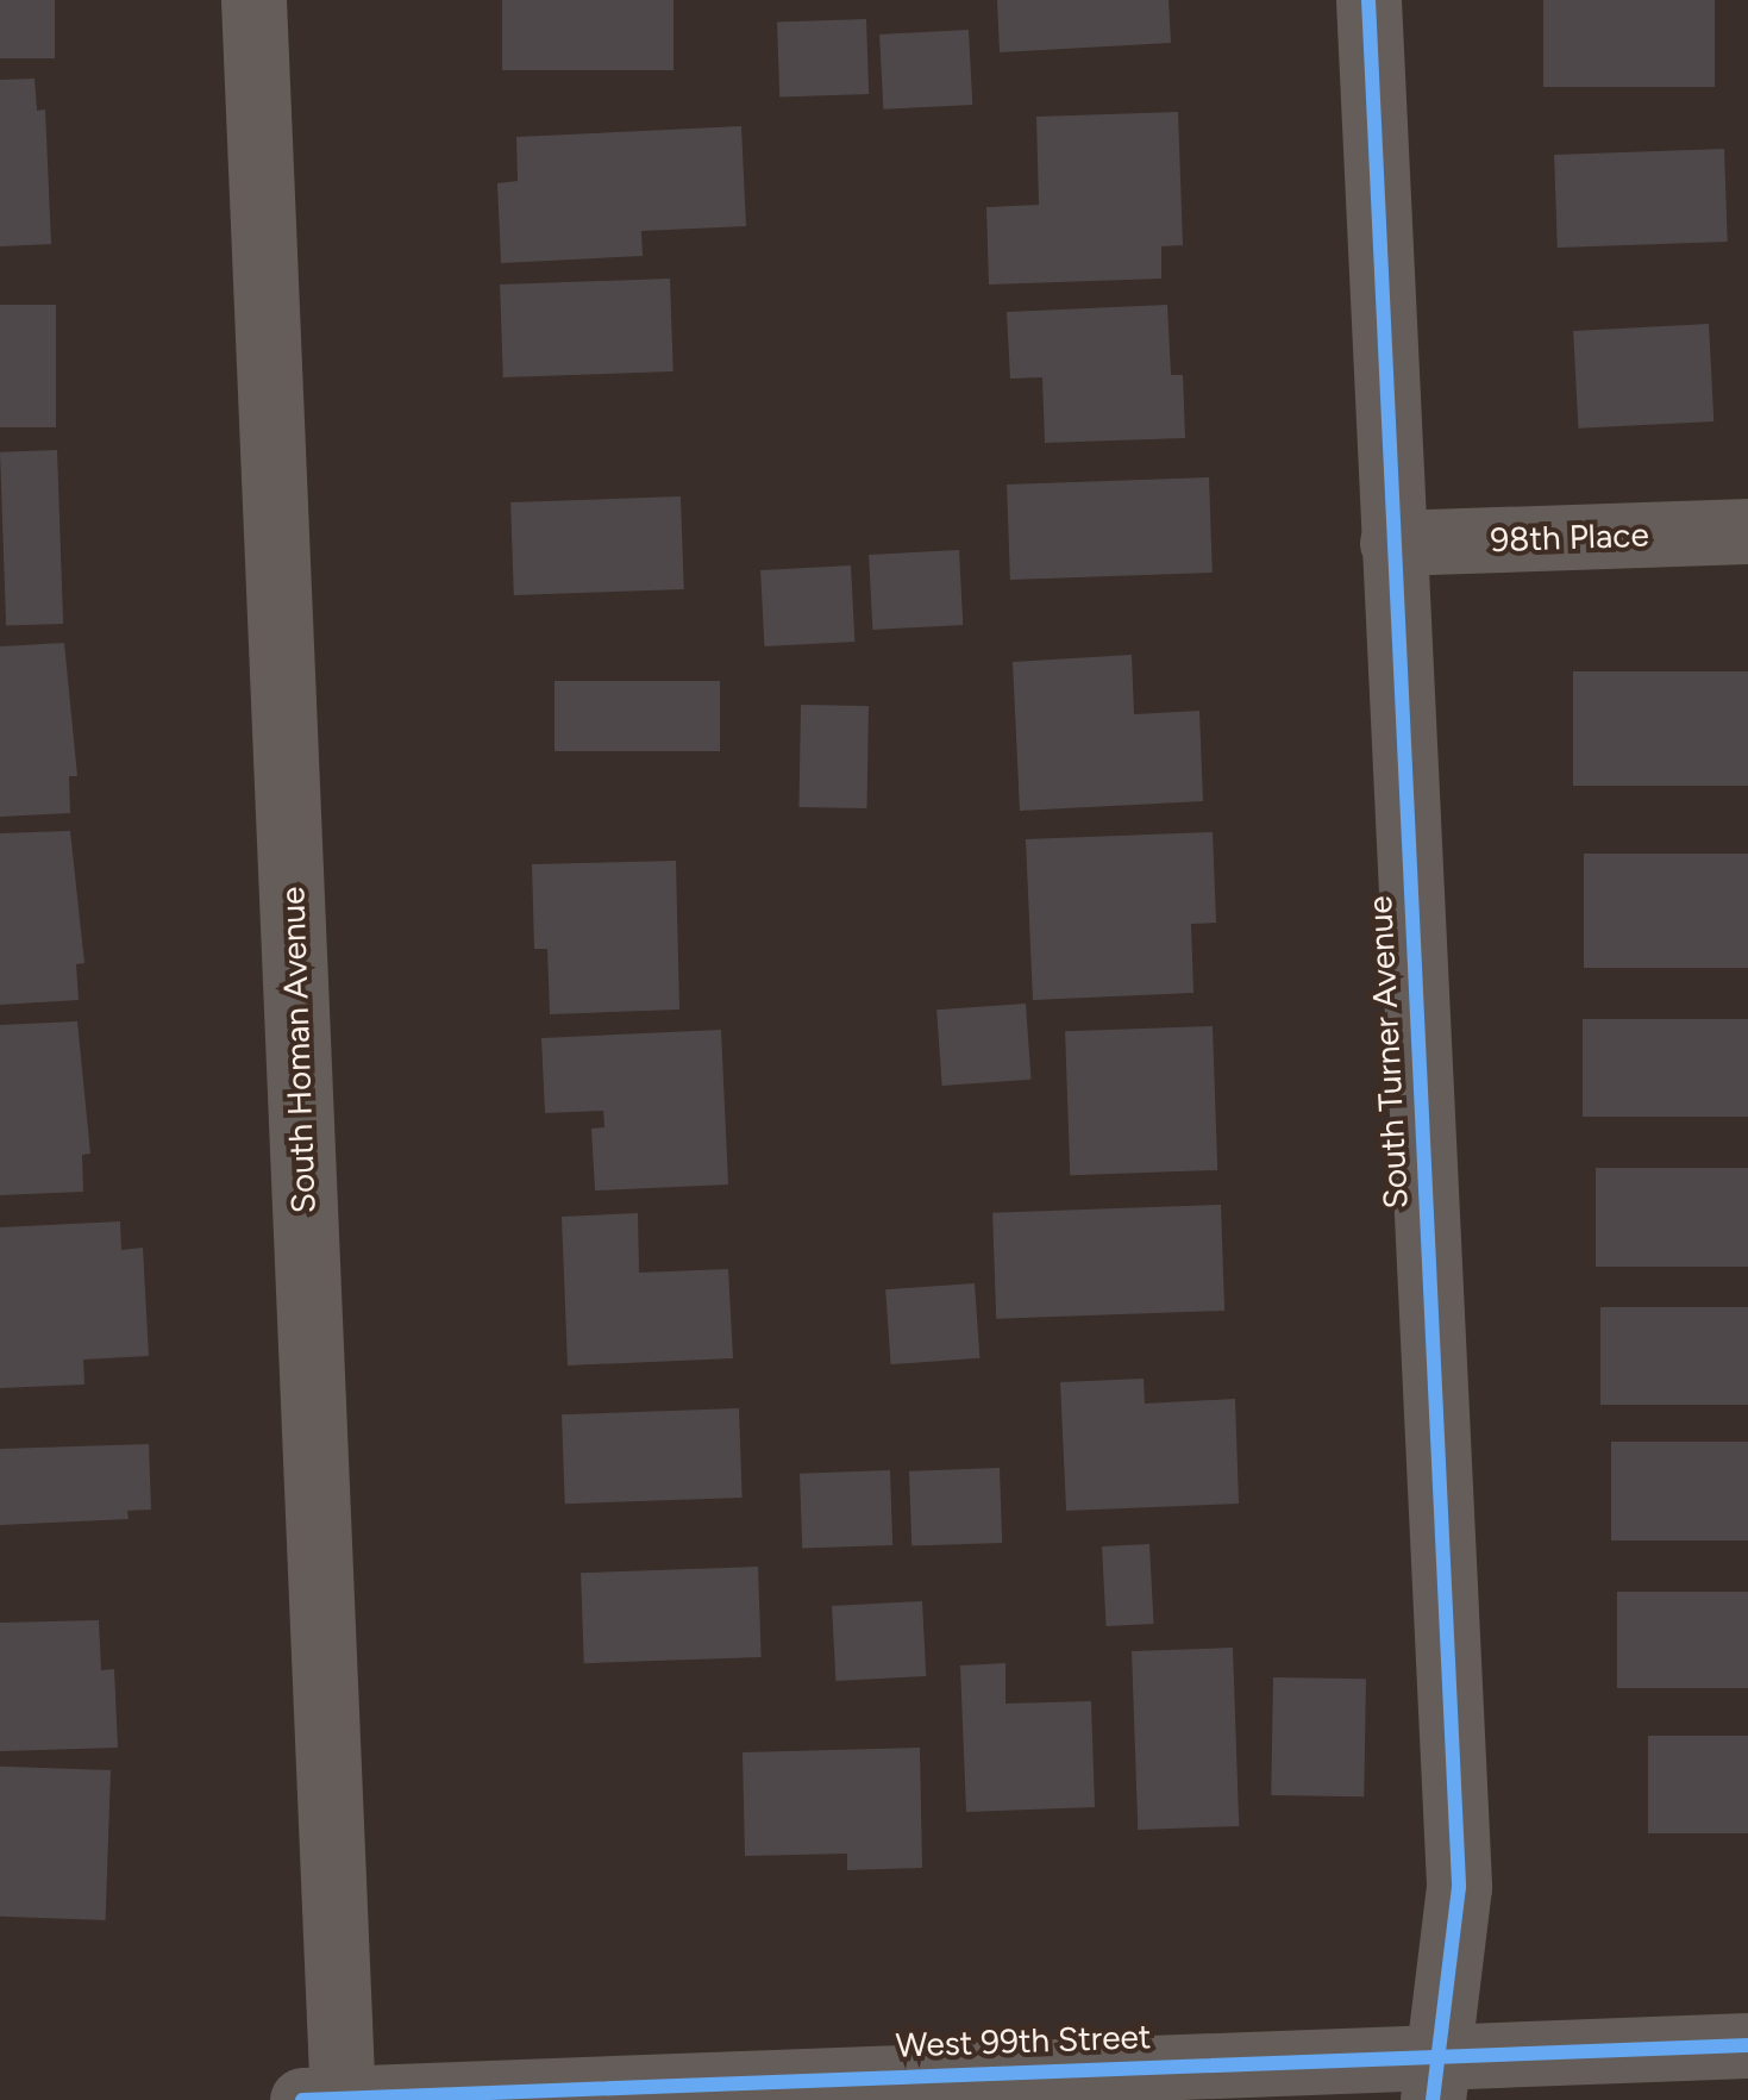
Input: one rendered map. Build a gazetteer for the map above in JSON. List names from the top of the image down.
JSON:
{
  "streets": {
    "street": [
      "98th Place",
      "South Homan Avenue",
      "South Turner Avenue",
      "West 99th Street"
    ]
  },
  "crossings": [
    ["98th Place", "South Turner Avenue"],
    ["South Homan Avenue", "West 99th Street"],
    ["South Turner Avenue", "West 99th Street"]
  ]
}
